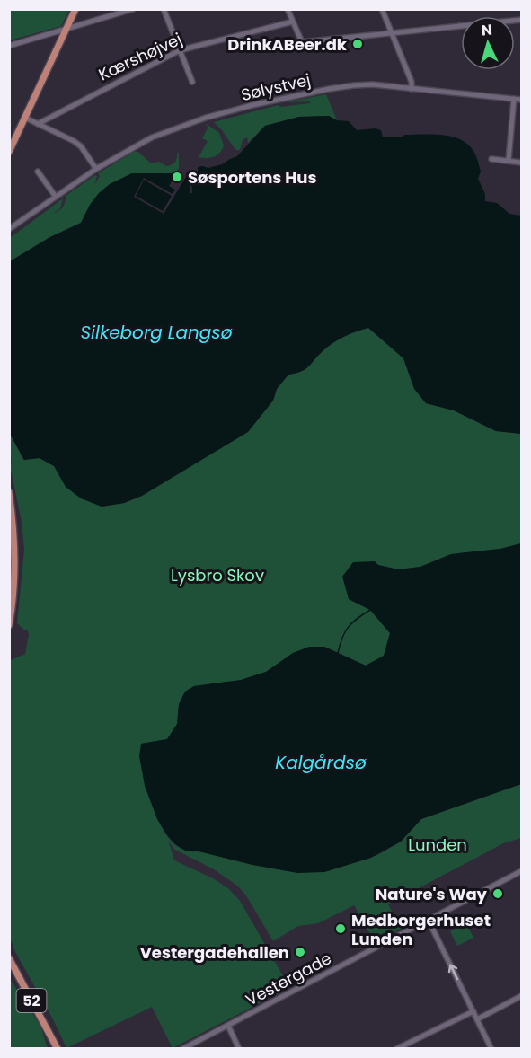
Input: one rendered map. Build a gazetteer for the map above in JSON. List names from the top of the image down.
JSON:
{
  "streets": {
    "main road": ["52"],
    "street": ["Kærshøjvej", "Sølystvej", "Vestergade"]
  },
  "water": ["Silkeborg Langsø", "Kalgårdsø"],
  "parks": ["Lysbro Skov", "Lunden"],
  "places": [
    "DrinkABeer.dk",
    "Søsportens Hus",
    "Nature's Way",
    "Medborgerhuset Lunden",
    "Vestergadehallen"
  ],
  "north": "top"
}
